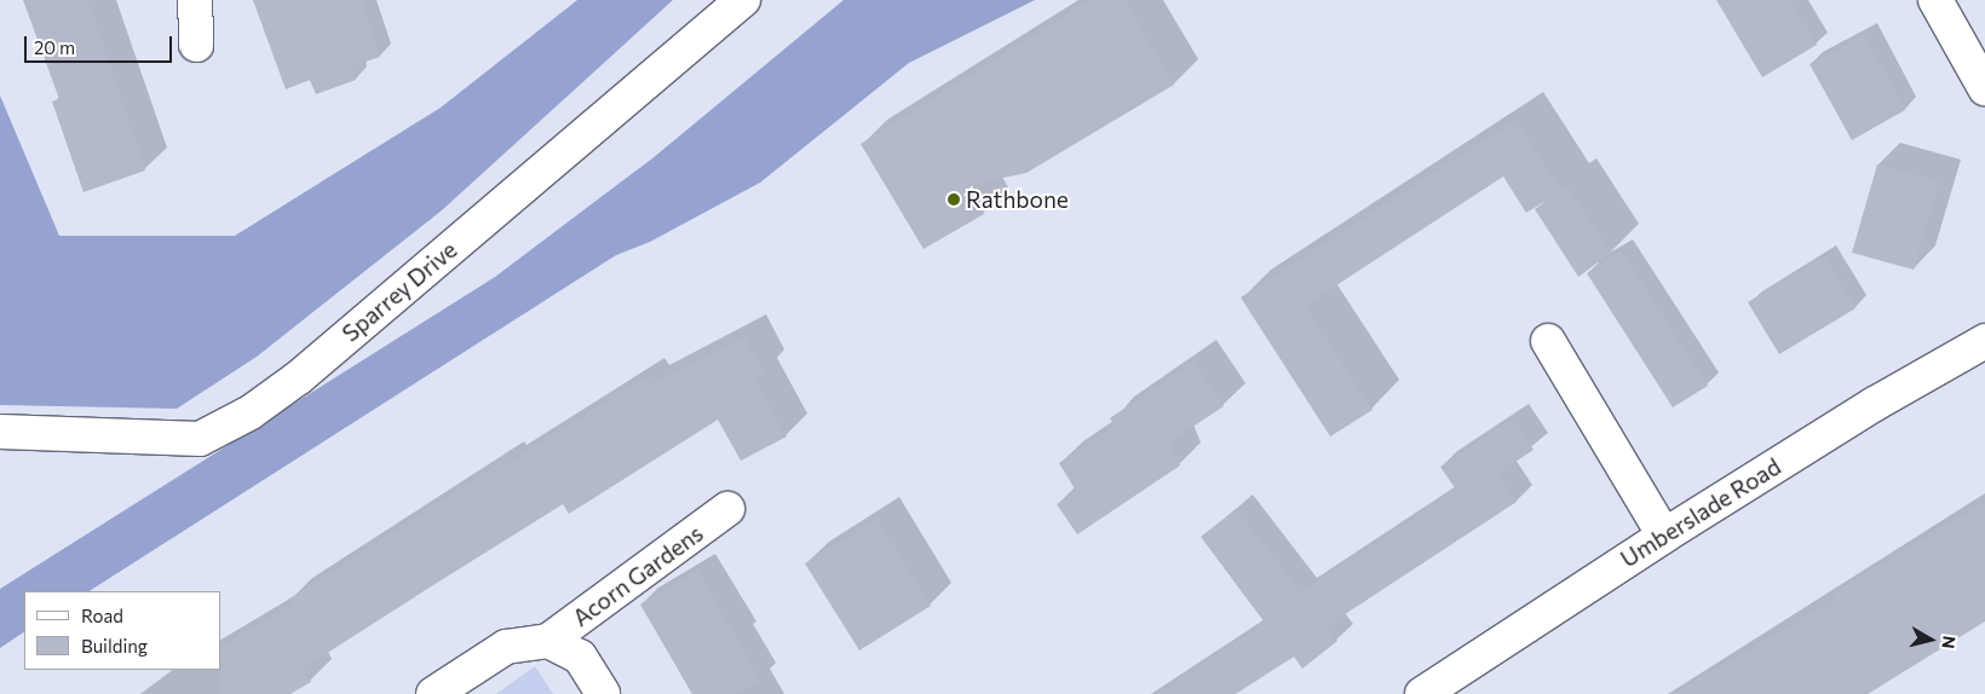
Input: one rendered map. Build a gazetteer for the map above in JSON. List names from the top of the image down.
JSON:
{
  "streets": {
    "street": ["Sparrey Drive", "Umberslade Road", "Acorn Gardens"]
  },
  "places": ["Rathbone"],
  "legend": ["Road", "Building"],
  "scale_bar": "20 m",
  "north": "right"
}
